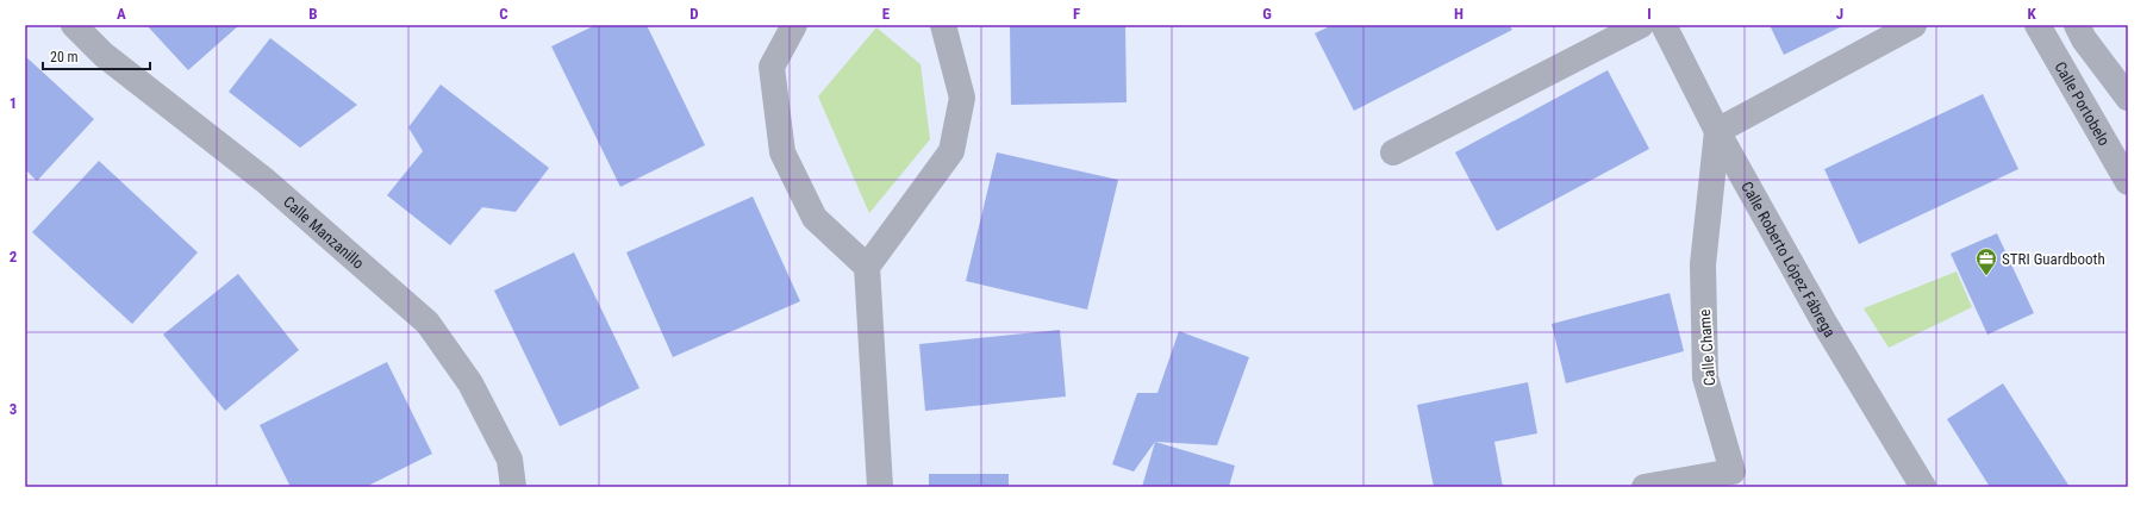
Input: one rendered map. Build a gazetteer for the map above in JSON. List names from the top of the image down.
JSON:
{
  "streets": {
    "street": [
      "Calle Portobelo",
      "Calle Manzanillo",
      "Calle Roberto López Fábrega",
      "Calle Chame"
    ]
  },
  "crossings": [
    ["Calle Roberto López Fábrega", "Calle Chame"]
  ],
  "places": {
    "office": ["STRI Guardbooth"]
  },
  "scale_bar": "20 m",
  "grid": {
    "columns": [
      "A",
      "B",
      "C",
      "D",
      "E",
      "F",
      "G",
      "H",
      "I",
      "J",
      "K"
    ],
    "rows": ["1", "2", "3"]
  }
}
